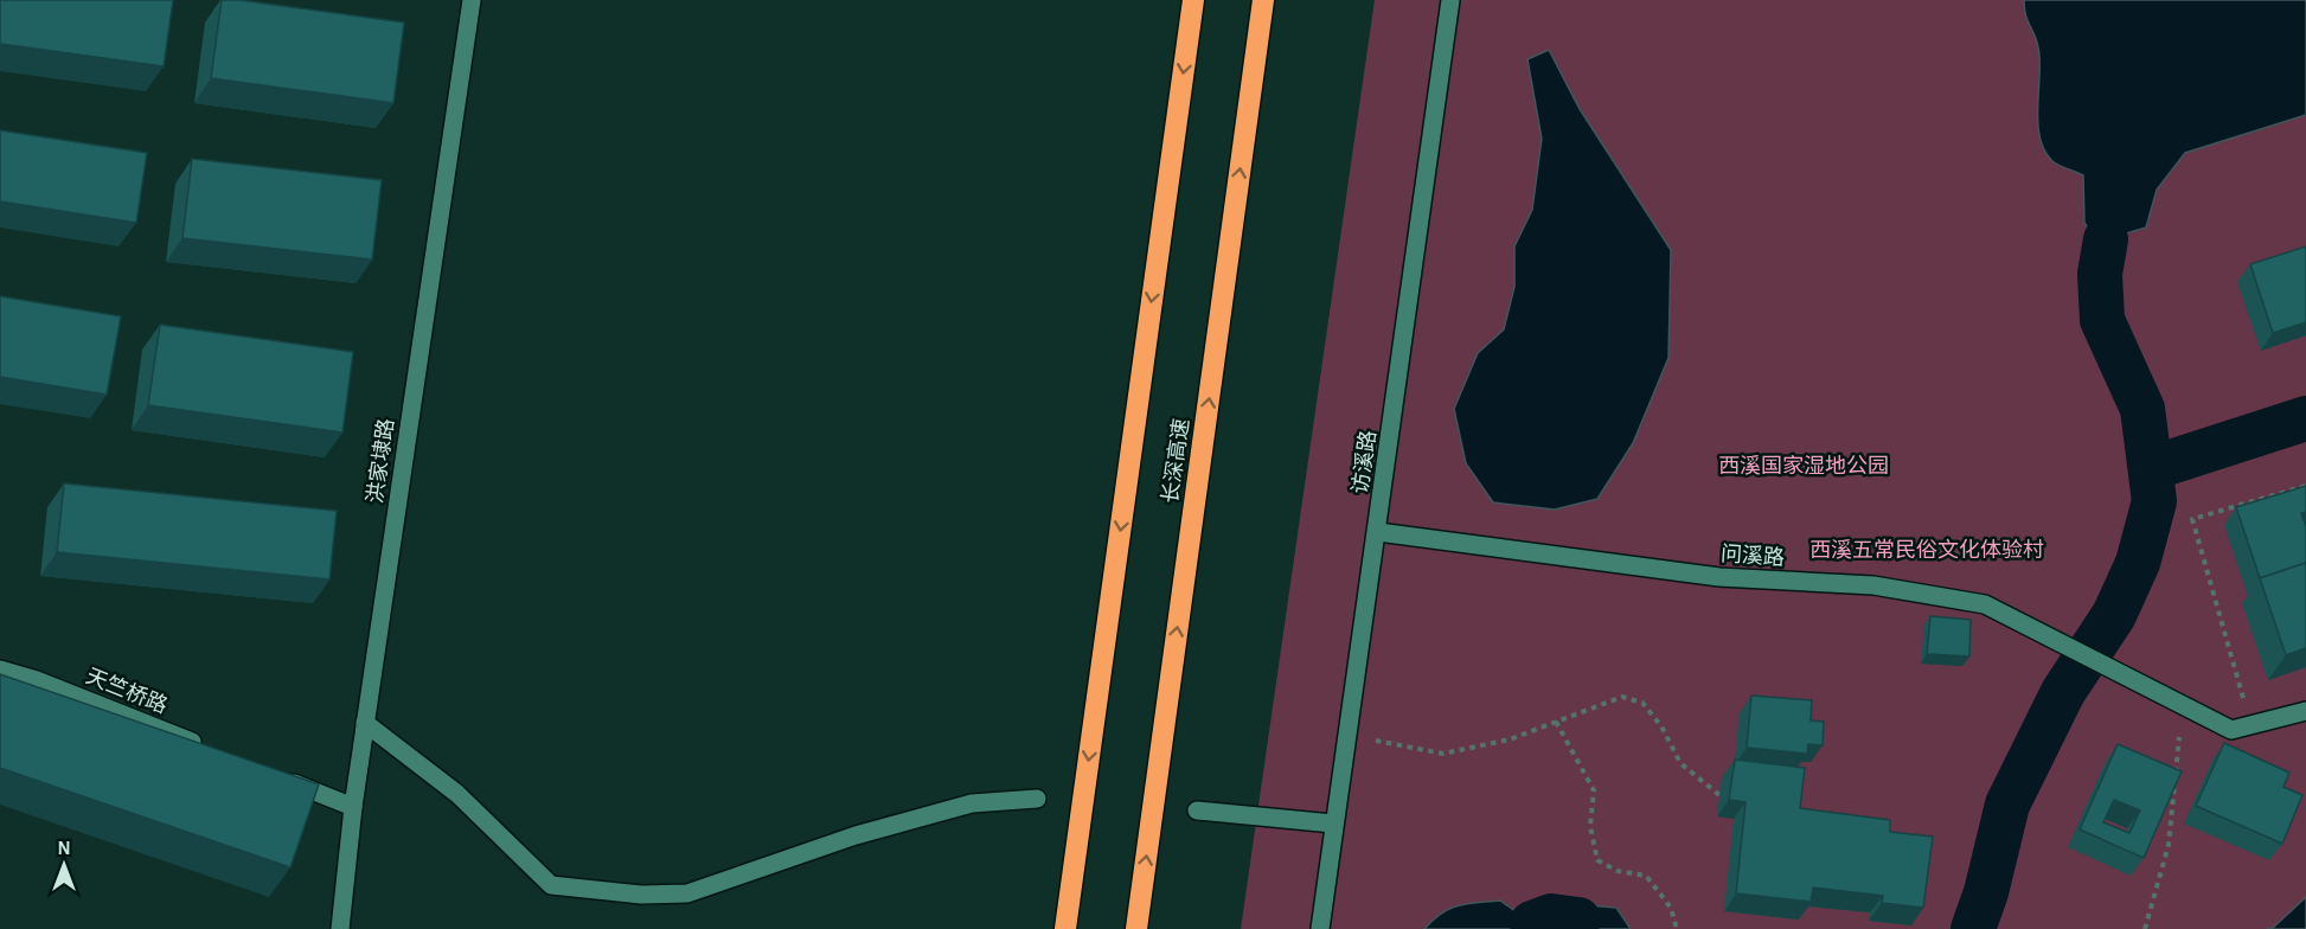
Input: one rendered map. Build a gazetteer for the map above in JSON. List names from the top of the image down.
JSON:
{
  "streets": {
    "highway": ["长深高速"],
    "street": [
      "洪家埭路",
      "访溪路",
      "问溪路",
      "天竺桥路"
    ]
  },
  "crossings": [
    ["访溪路", "问溪路"]
  ],
  "parks": ["西溪国家湿地公园", "西溪五常民俗文化体验村"],
  "north": "top"
}
